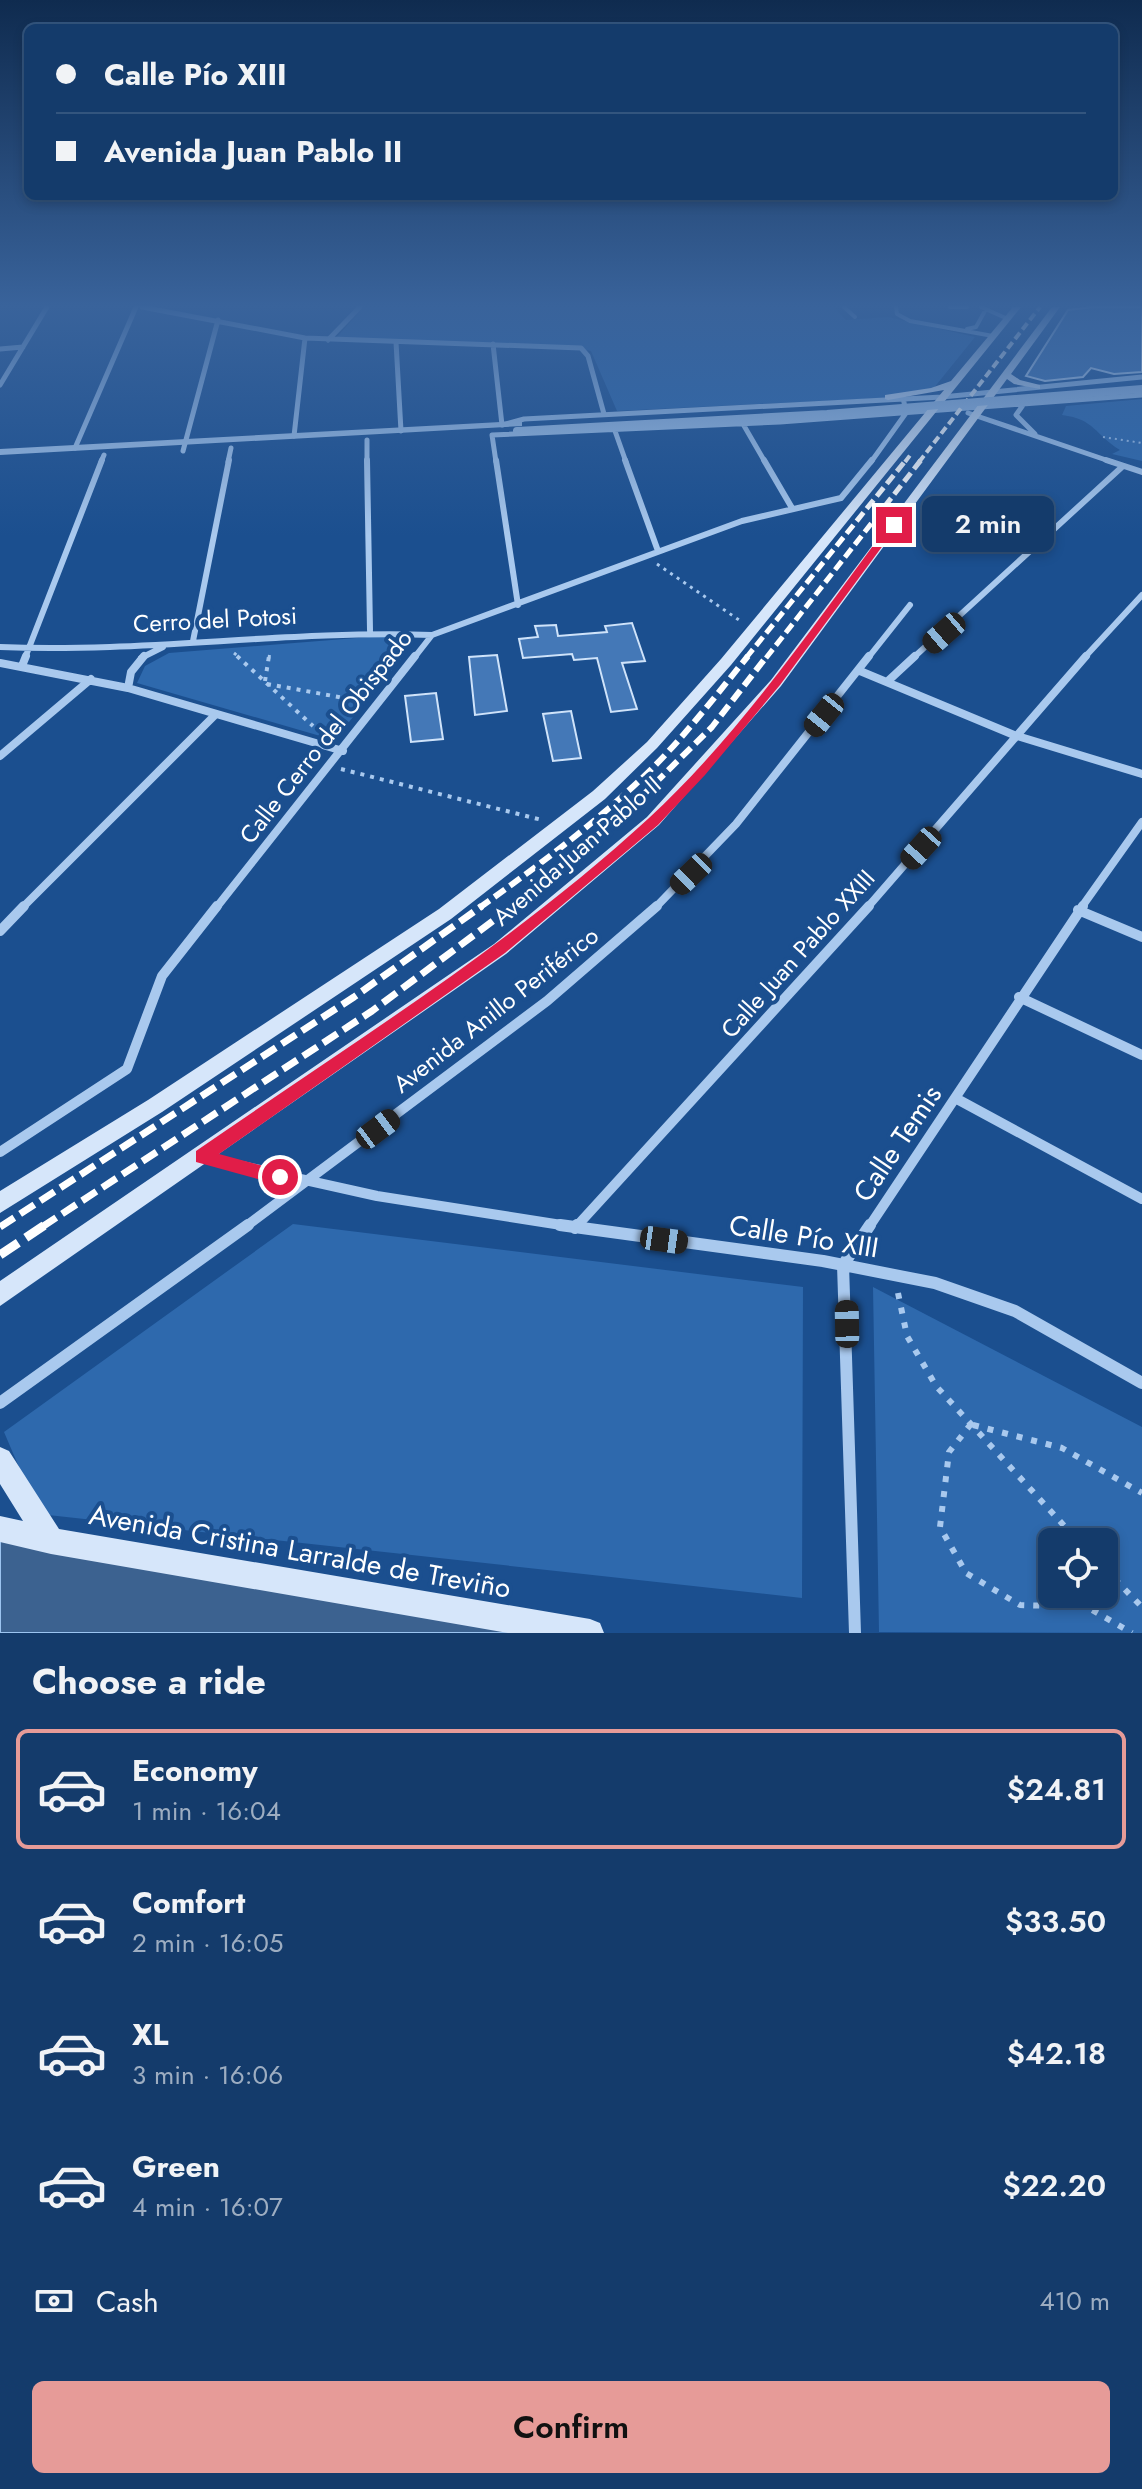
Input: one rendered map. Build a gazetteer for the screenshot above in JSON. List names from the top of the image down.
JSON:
{
  "streets": {
    "main road": ["Avenida Juan Pablo II", "Avenida Cristina Larralde de Treviño"],
    "street": [
      "Cerro del Potosi",
      "Calle Cerro del Obispado",
      "Calle Juan Pablo XXIII",
      "Avenida Anillo Periférico",
      "Calle Temis",
      "Calle Pío XIII"
    ]
  },
  "crossings": [
    ["Cerro del Potosi", "Calle Cerro del Obispado"],
    ["Avenida Juan Pablo II", "Calle Pío XIII"],
    ["Calle Juan Pablo XXIII", "Calle Pío XIII"],
    ["Avenida Anillo Periférico", "Calle Pío XIII"],
    ["Calle Temis", "Calle Pío XIII"]
  ],
  "page": {
    "banner": ["Calle Pío XIII", "Avenida Juan Pablo II"],
    "bubble": "2 min",
    "heading": "Choose a ride",
    "list": [
      {
        "name": "Economy",
        "note": "1 min · 16:04",
        "value": "$24.81"
      },
      {
        "name": "Comfort",
        "note": "2 min · 16:05",
        "value": "$33.50"
      },
      {
        "name": "XL",
        "note": "3 min · 16:06",
        "value": "$42.18"
      },
      {
        "name": "Green",
        "note": "4 min · 16:07",
        "value": "$22.20"
      }
    ],
    "pay": ["Cash", "410 m"],
    "buttons": "Confirm"
  }
}
